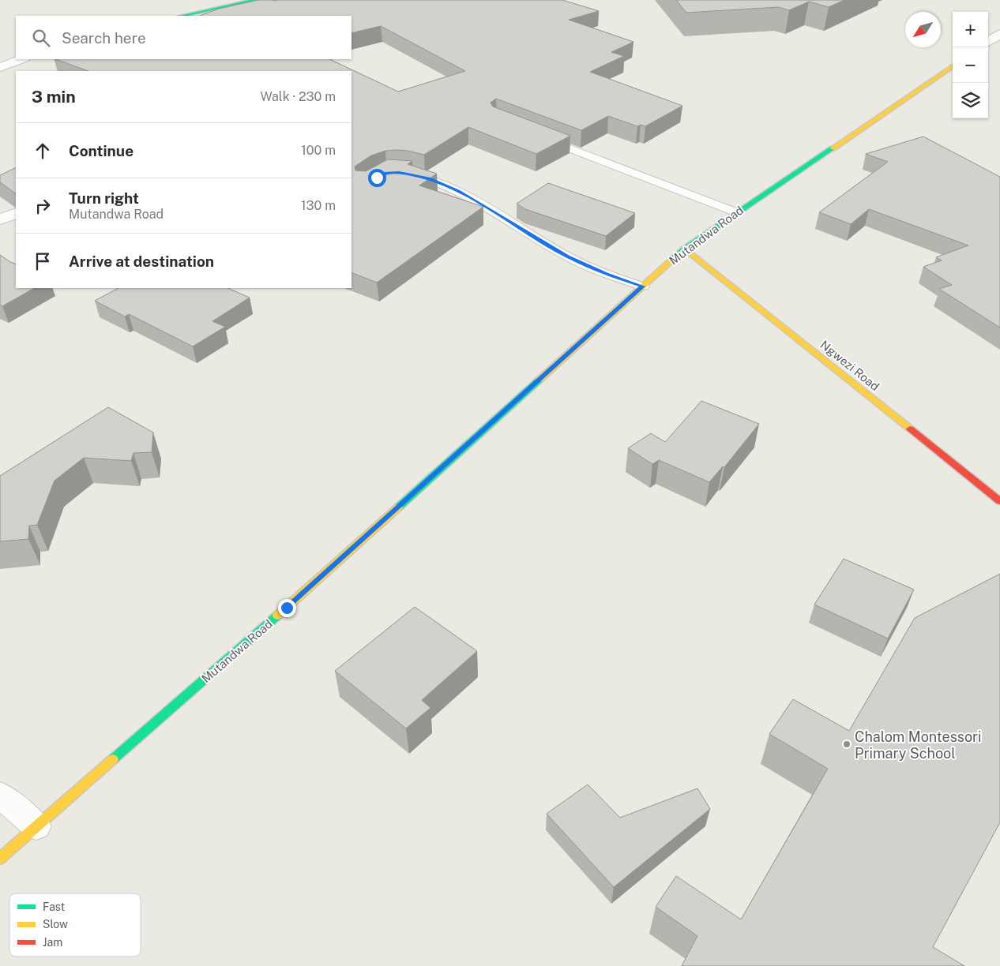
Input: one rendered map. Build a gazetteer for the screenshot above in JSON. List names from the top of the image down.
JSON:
{
  "streets": {
    "street": ["Mutandwa Road", "Ngwezi Road"]
  },
  "crossings": [
    ["Mutandwa Road", "Ngwezi Road"]
  ],
  "places": ["Chalom Montessori Primary School"],
  "legend": ["Fast", "Slow", "Jam"],
  "north": "bottom left",
  "page": {
    "map_buttons": ["+", "−"],
    "search": "Search here",
    "heading": ["3 min", "Walk · 230 m"],
    "list": [
      ["Continue", "100 m"],
      ["Turn right", "Mutandwa Road", "130 m"],
      "Arrive at destination"
    ]
  }
}
